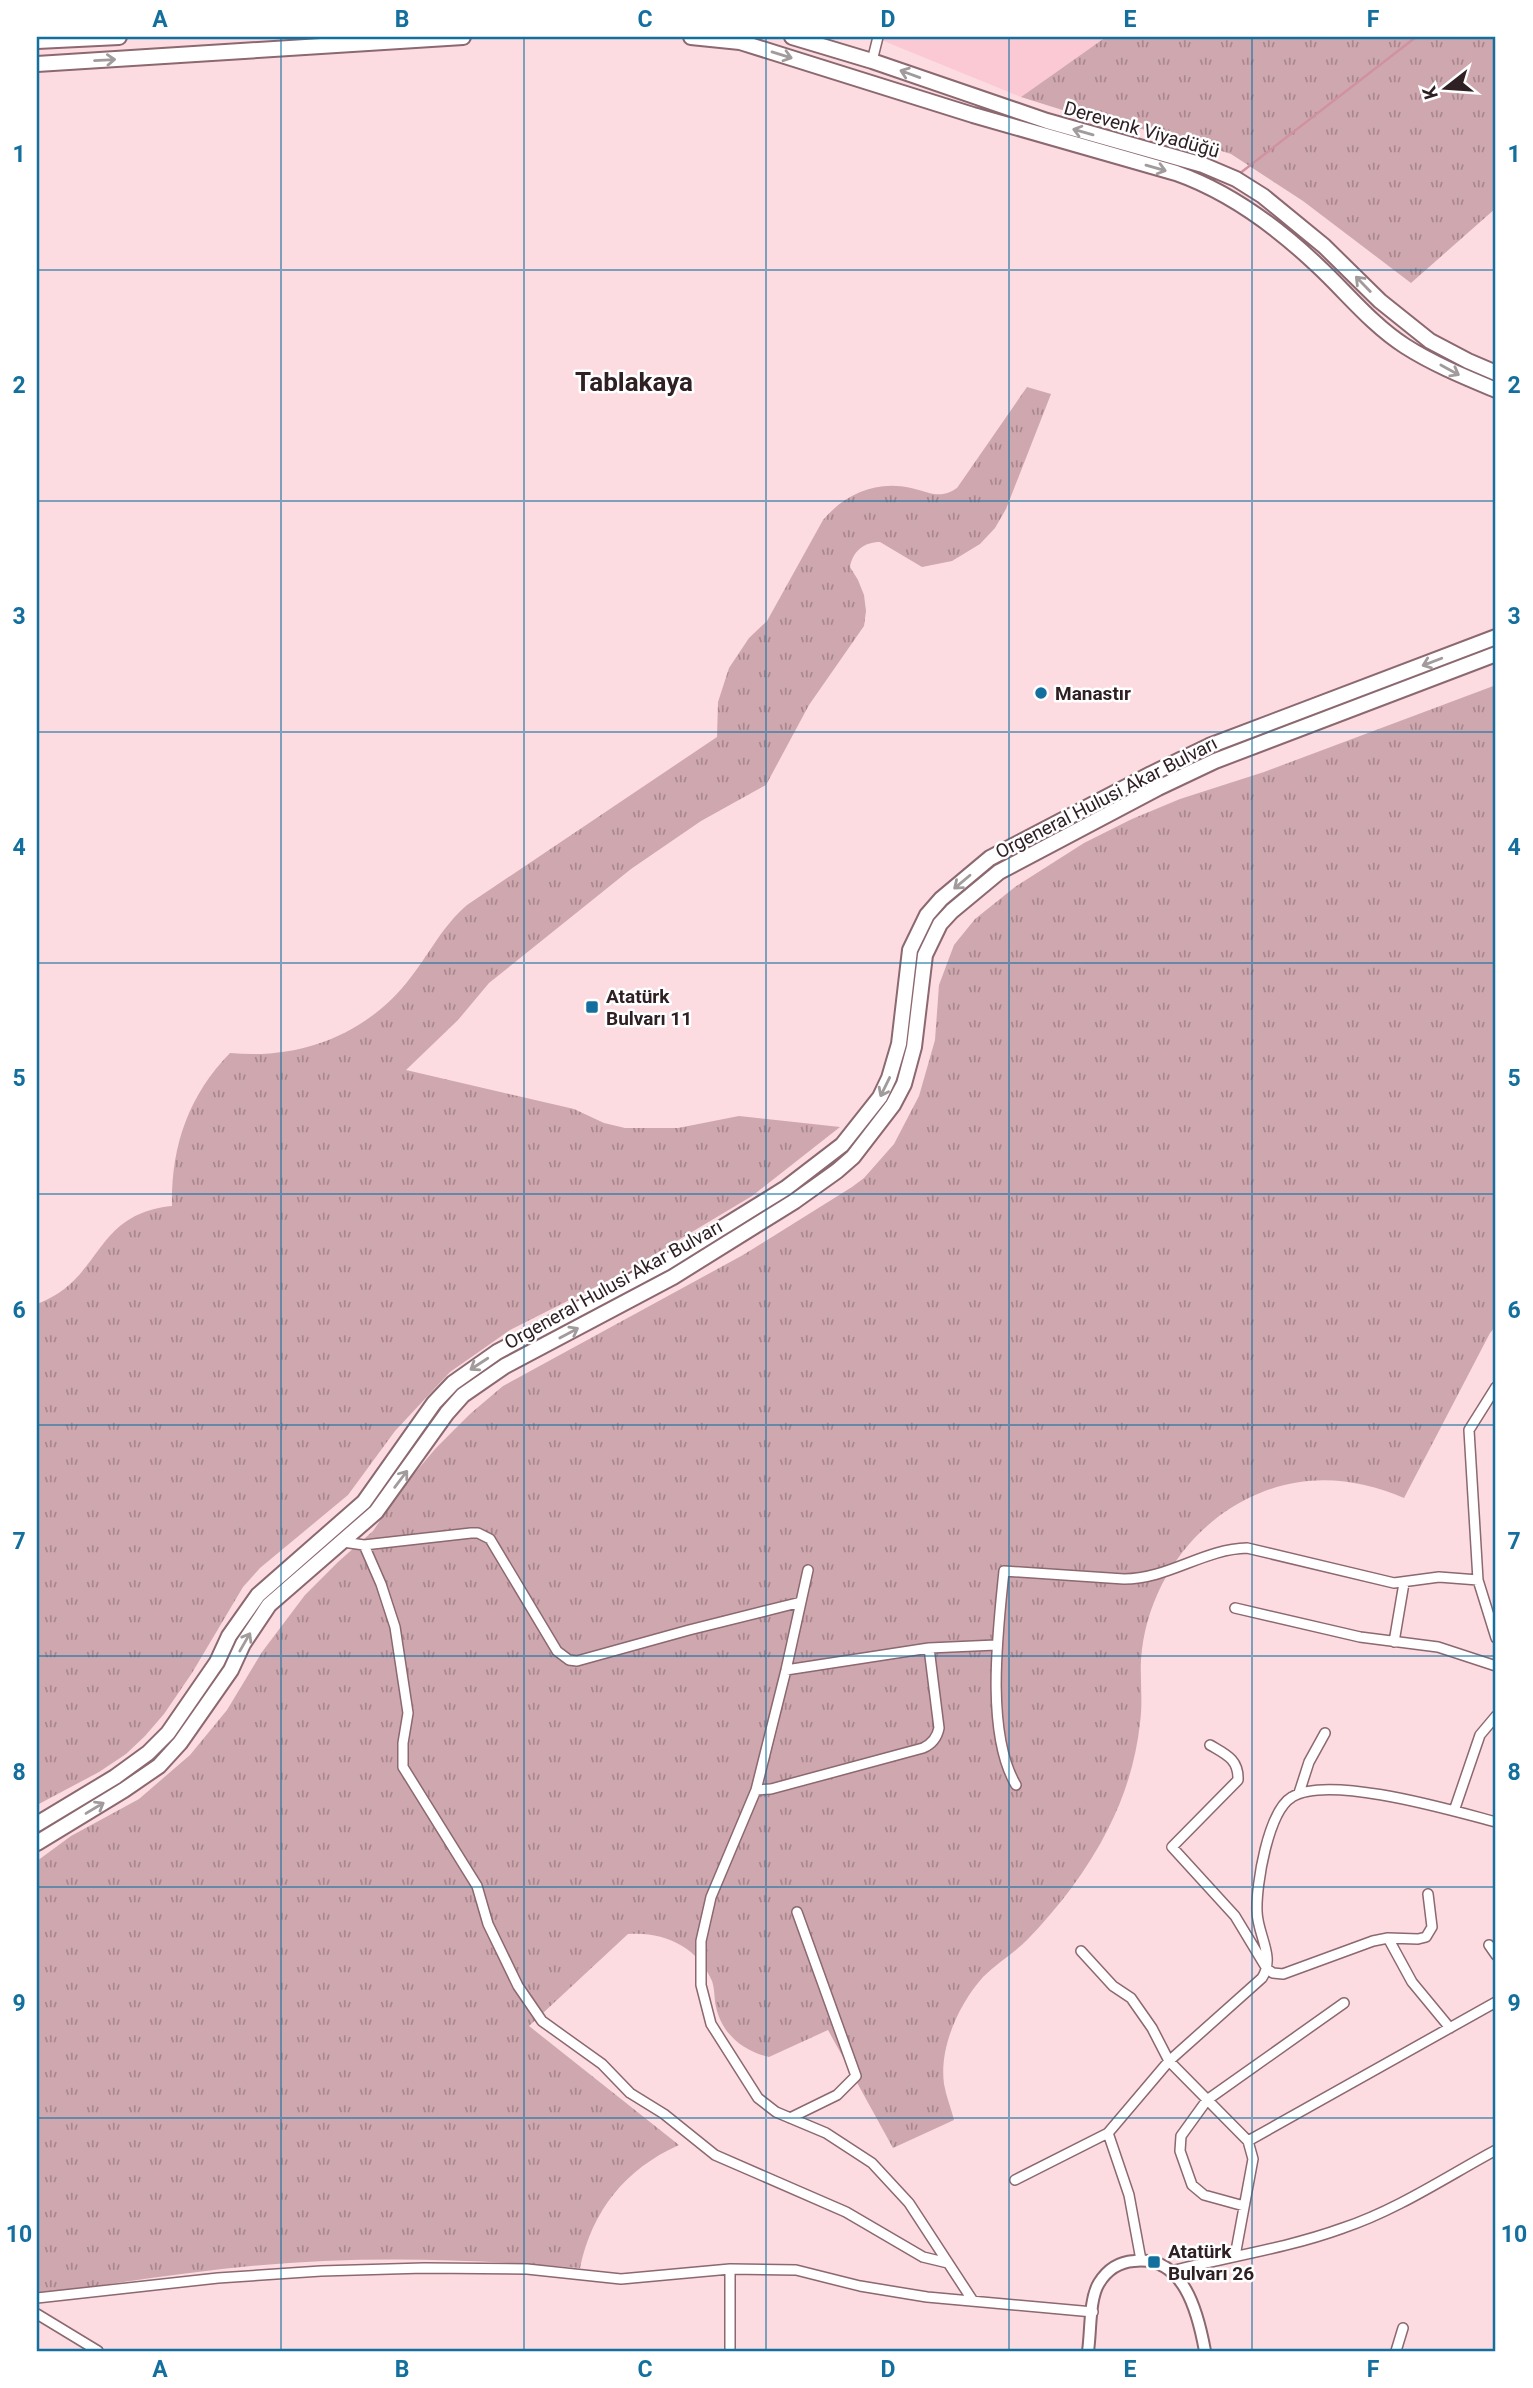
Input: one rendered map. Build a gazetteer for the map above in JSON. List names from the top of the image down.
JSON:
{
  "streets": {
    "main road": ["Derevenk Viyadüğü", "Orgeneral Hulusi Akar Bulvarı"]
  },
  "districts": ["Tablakaya"],
  "places": {
    "other": ["Manastır"],
    "transit": ["Atatürk Bulvarı 11", "Atatürk Bulvarı 26"]
  },
  "north": "left",
  "grid": {
    "columns": [
      "A",
      "B",
      "C",
      "D",
      "E",
      "F"
    ],
    "rows": [
      "1",
      "2",
      "3",
      "4",
      "5",
      "6",
      "7",
      "8",
      "9",
      "10"
    ]
  }
}
